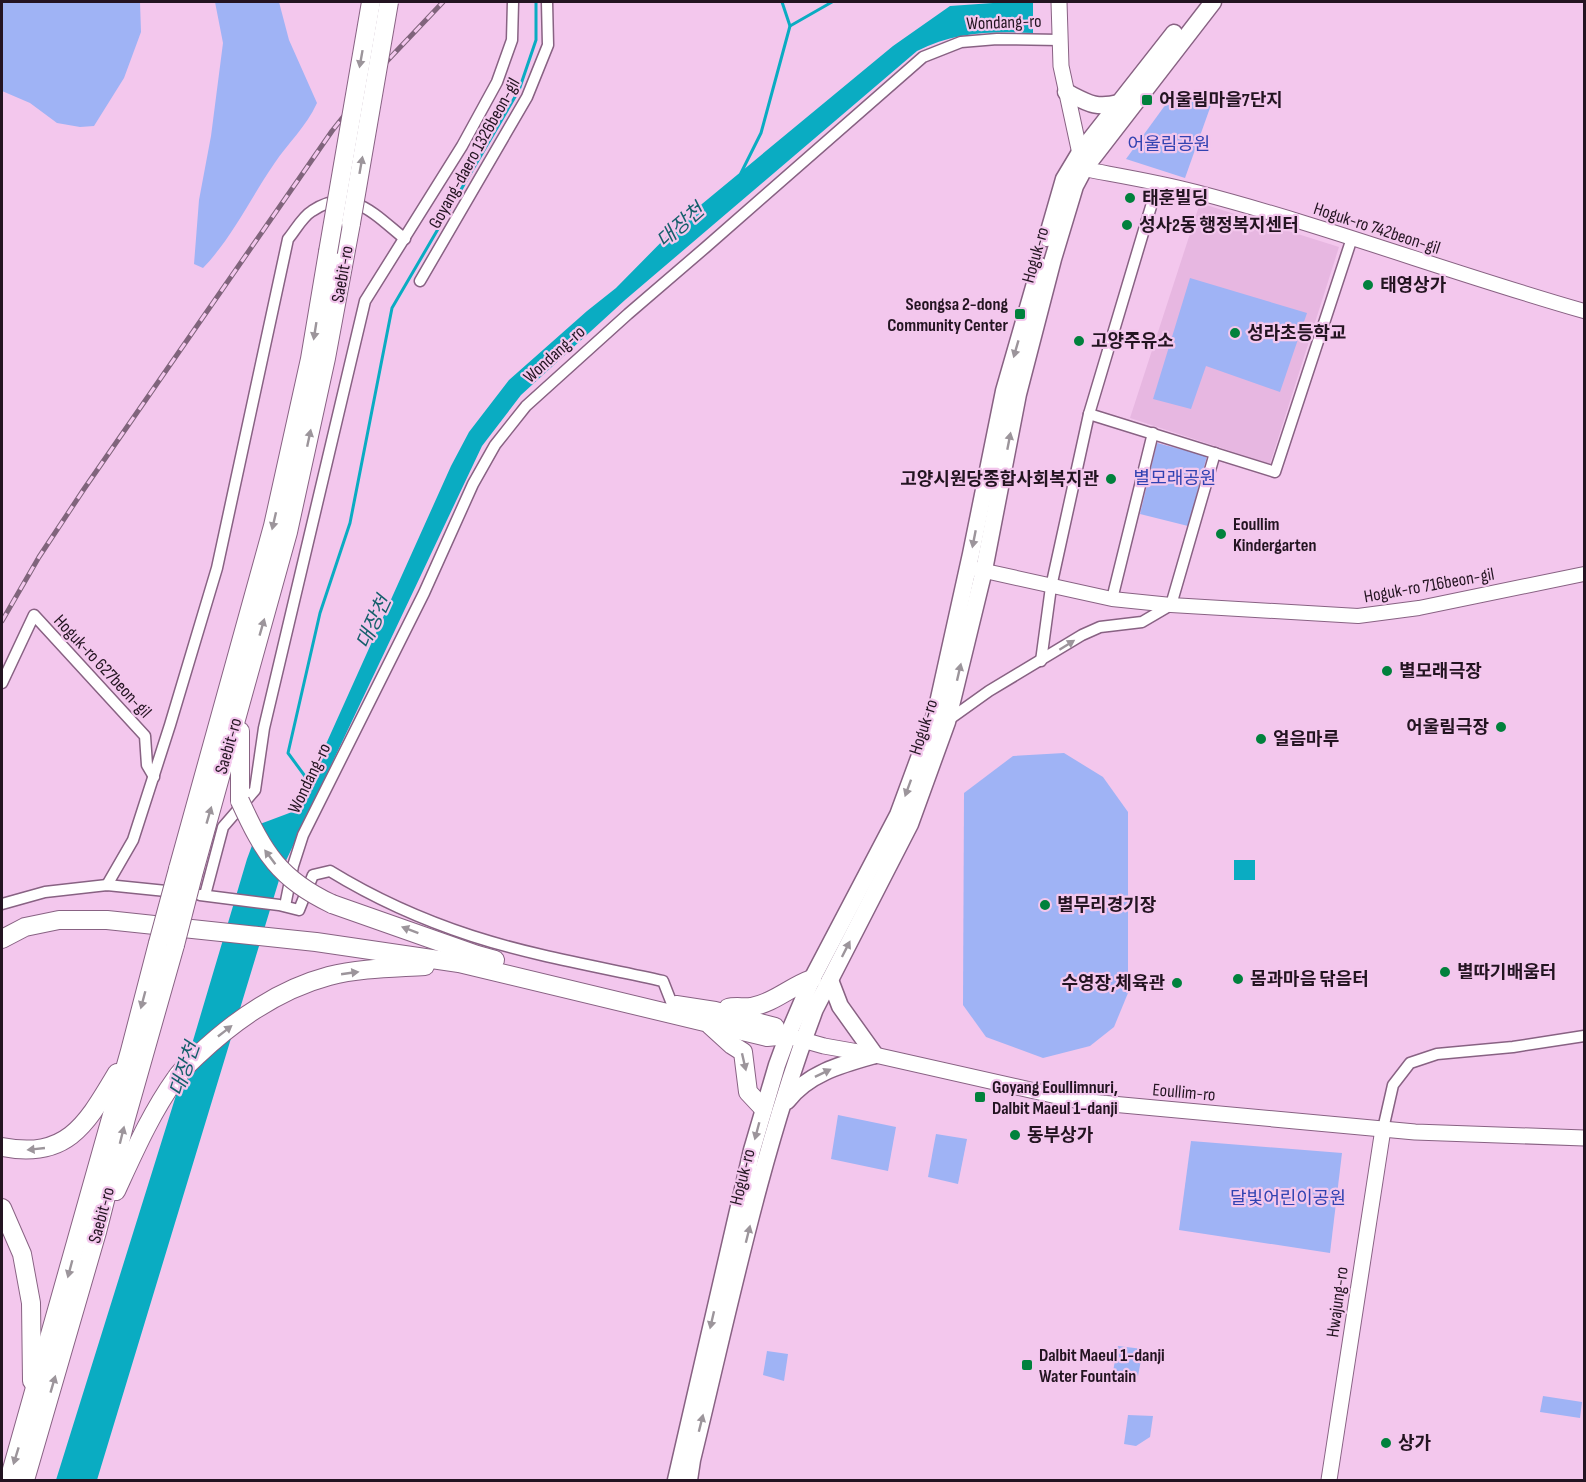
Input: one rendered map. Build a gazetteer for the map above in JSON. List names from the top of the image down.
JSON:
{
  "streets": {
    "highway": ["Saebit-ro"],
    "main road": [
      "Wondang-ro",
      "Hoguk-ro",
      "Eoullim-ro",
      "Hwajung-ro"
    ],
    "street": [
      "Goyang-daero 1326beon-gil",
      "Hoguk-ro 742beon-gil",
      "Hoguk-ro 716beon-gil",
      "Hoguk-ro 627beon-gil"
    ]
  },
  "crossings": [
    ["Wondang-ro", "Hoguk-ro 742beon-gil"],
    ["Wondang-ro", "Hoguk-ro"],
    ["Hoguk-ro 742beon-gil", "Hoguk-ro"],
    ["Hoguk-ro", "Hoguk-ro 716beon-gil"],
    ["Hoguk-ro", "Eoullim-ro"],
    ["Eoullim-ro", "Hwajung-ro"]
  ],
  "water": ["대장천"],
  "parks": ["어울림공원", "별모래공원", "달빛어린이공원"],
  "places": {
    "transit": [
      "어울림마을7단지",
      "Seongsa 2-dong Community Center",
      "Goyang Eoullimnuri, Dalbit Maeul 1-danji",
      "Dalbit Maeul 1-danji Water Fountain"
    ],
    "other": [
      "태훈빌딩",
      "성사2동 행정복지센터",
      "태영상가",
      "성라초등학교",
      "고양주유소",
      "고양시원당종합사회복지관",
      "Eoullim Kindergarten",
      "별모래극장",
      "어울림극장",
      "얼음마루",
      "별무리경기장",
      "별따기배움터",
      "몸과마음 닦음터",
      "수영장,체육관",
      "동부상가",
      "상가"
    ]
  }
}
